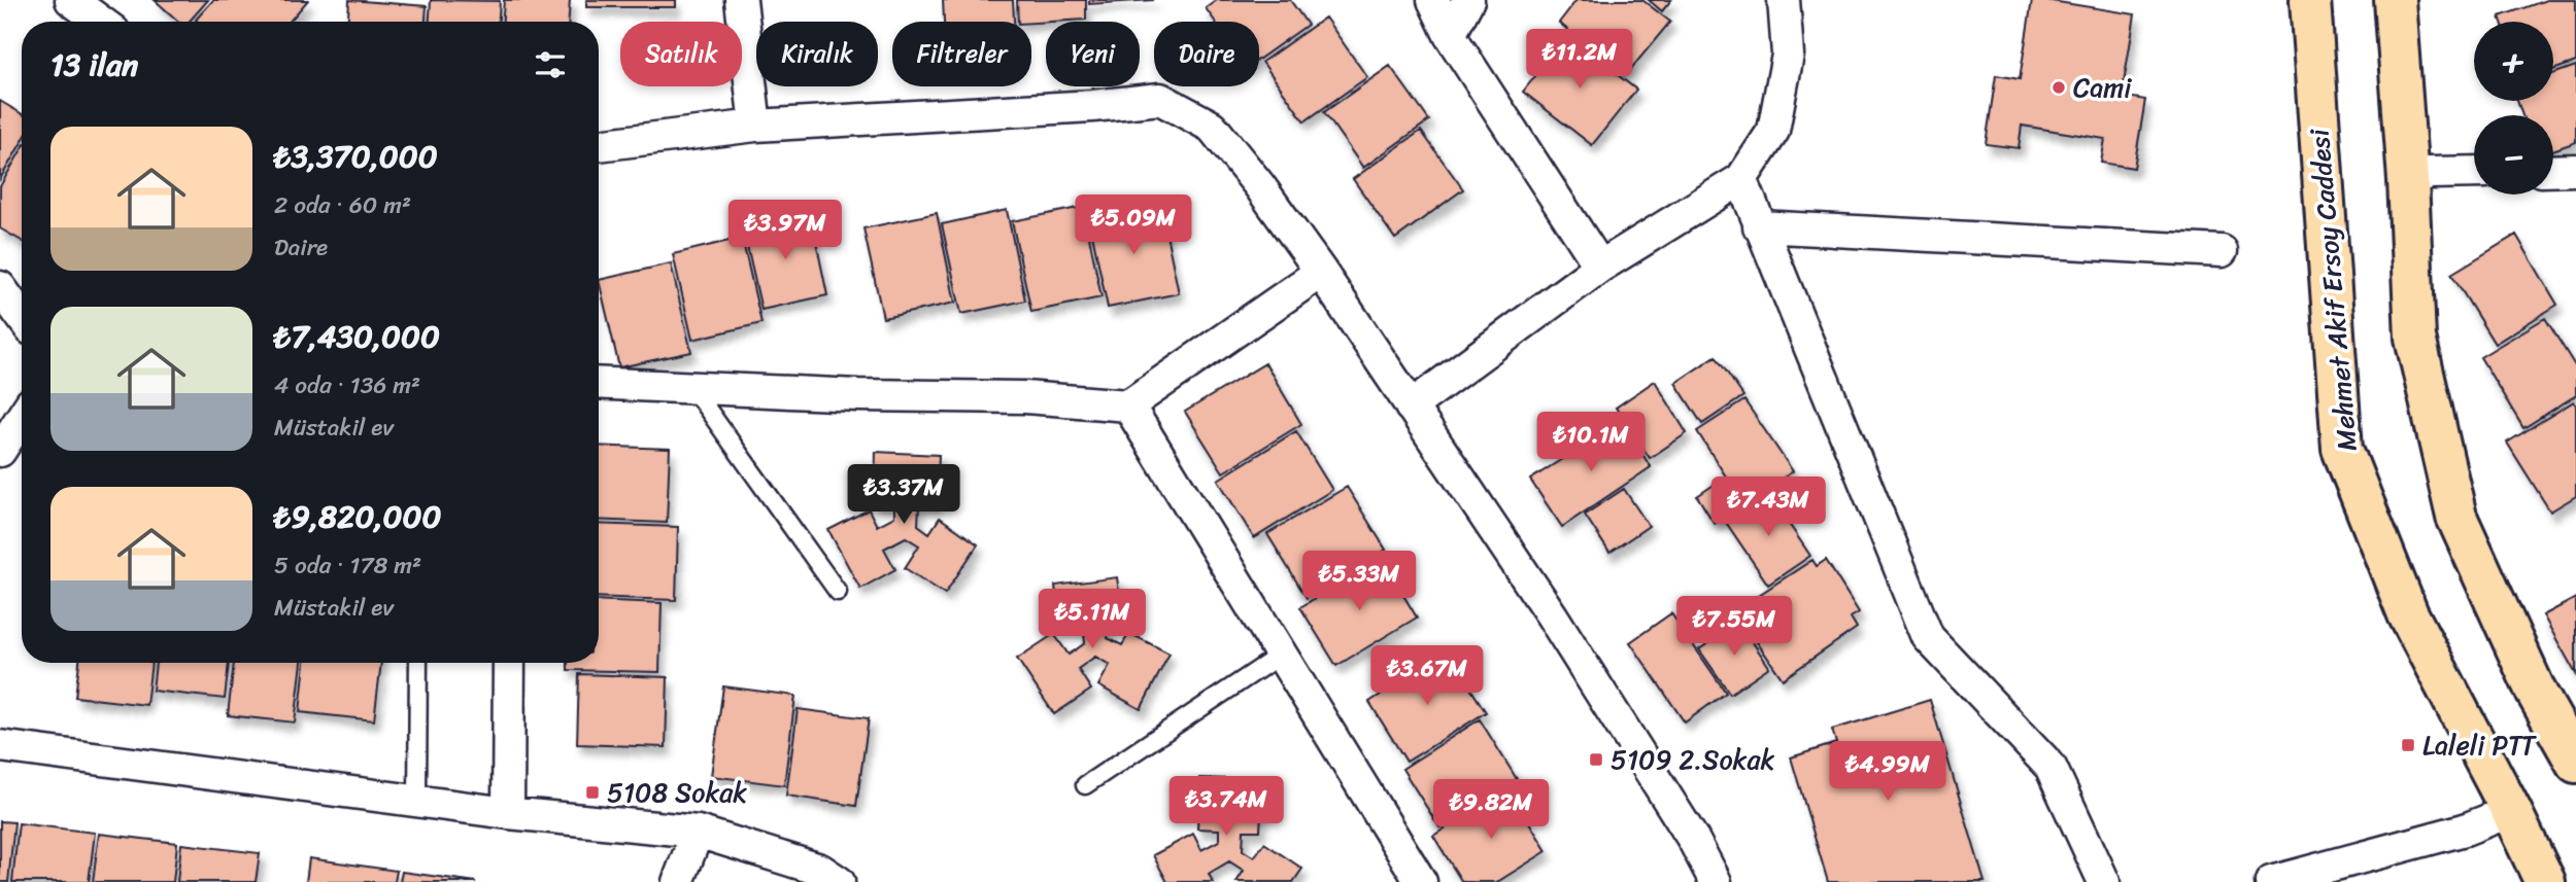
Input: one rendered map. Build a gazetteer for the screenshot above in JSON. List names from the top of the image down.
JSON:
{
  "streets": {
    "main road": ["Mehmet Akif Ersoy Caddesi"]
  },
  "places": {
    "other": ["Cami"],
    "transit": ["Laleli PTT", "5109 2.Sokak", "5108 Sokak"]
  },
  "page": {
    "map_buttons": ["+", "−"],
    "chip": [
      "Satılık",
      "Kiralık",
      "Filtreler",
      "Yeni",
      "Daire"
    ],
    "heading": "13 ilan",
    "price": [
      "₺11.2M",
      "₺5.09M",
      "₺3.97M",
      "₺10.1M",
      "₺3.37M",
      "₺7.43M",
      "₺5.33M",
      "₺5.11M",
      "₺7.55M",
      "₺3.67M",
      "₺4.99M",
      "₺3.74M",
      "₺9.82M"
    ],
    "list": [
      {
        "name": "₺3,370,000",
        "note": "2 oda · 60 m² · Daire"
      },
      {
        "name": "₺7,430,000",
        "note": "4 oda · 136 m² · Müstakil ev"
      },
      {
        "name": "₺9,820,000",
        "note": "5 oda · 178 m² · Müstakil ev"
      }
    ]
  }
}
